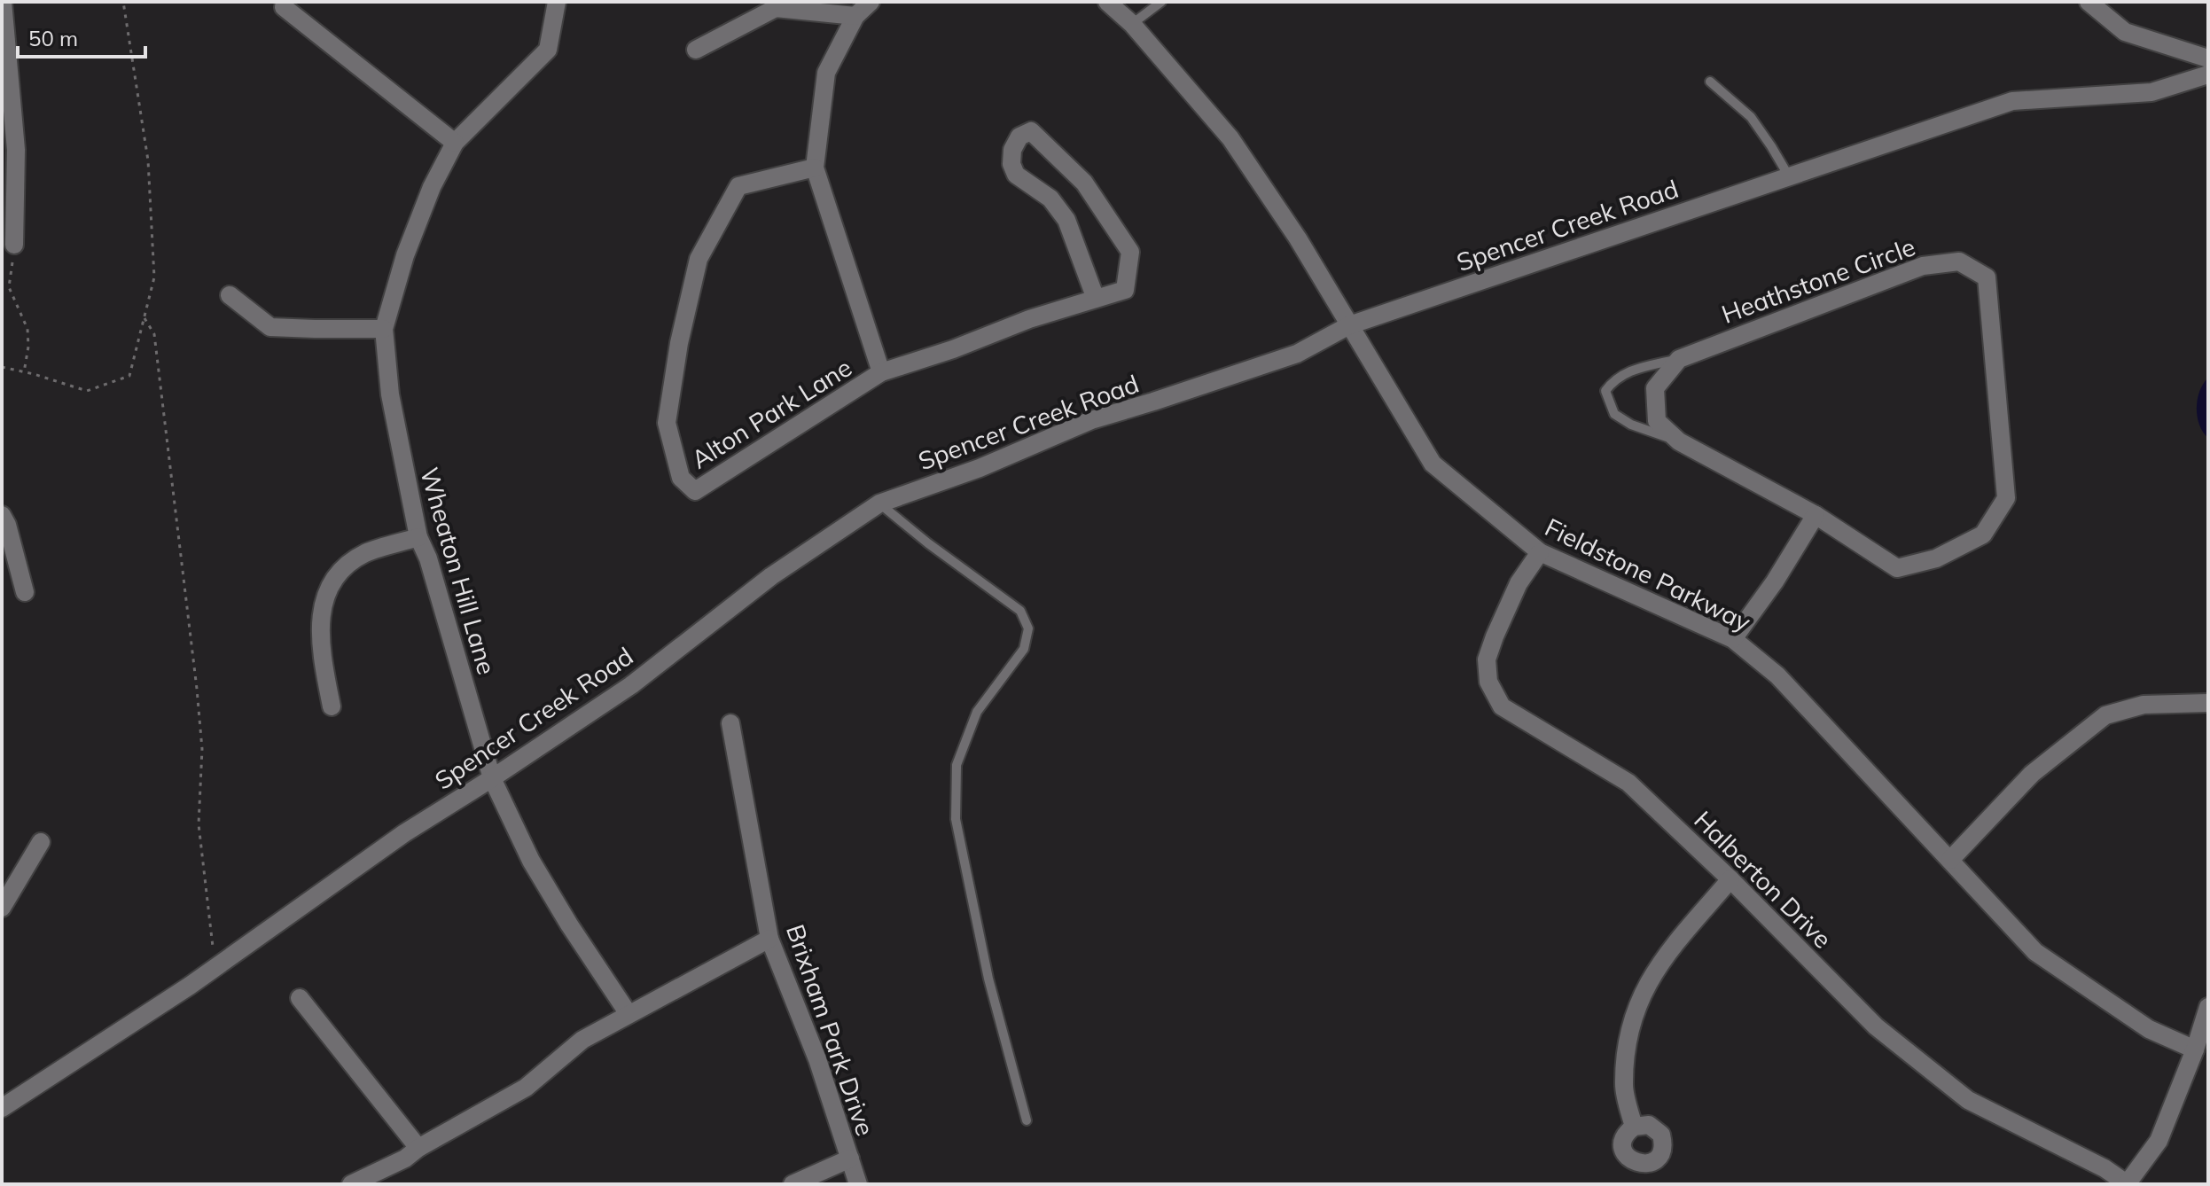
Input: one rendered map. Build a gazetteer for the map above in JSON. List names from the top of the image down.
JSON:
{
  "streets": {
    "street": [
      "Spencer Creek Road",
      "Heathstone Circle",
      "Alton Park Lane",
      "Wheaton Hill Lane",
      "Fieldstone Parkway",
      "Halberton Drive",
      "Brixham Park Drive"
    ]
  },
  "crossings": [
    ["Spencer Creek Road", "Wheaton Hill Lane"],
    ["Spencer Creek Road", "Fieldstone Parkway"],
    ["Fieldstone Parkway", "Halberton Drive"]
  ],
  "scale_bar": "50 m"
}
